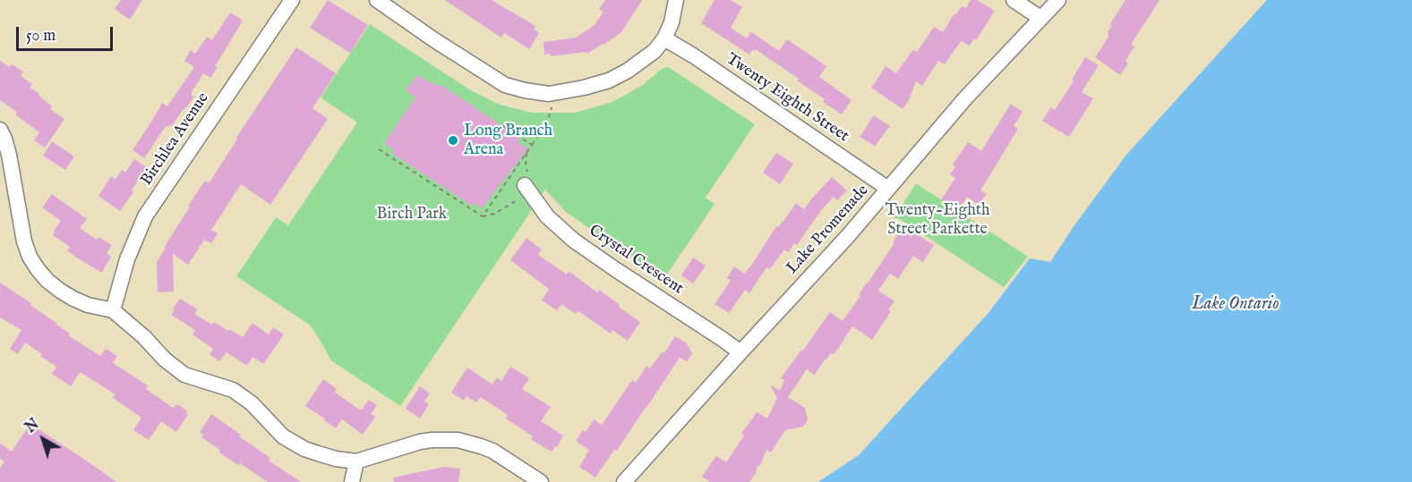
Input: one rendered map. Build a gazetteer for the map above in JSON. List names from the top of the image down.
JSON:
{
  "streets": {
    "street": [
      "Twenty Eighth Street",
      "Birchlea Avenue",
      "Lake Promenade",
      "Crystal Crescent"
    ]
  },
  "crossings": [
    ["Twenty Eighth Street", "Lake Promenade"],
    ["Lake Promenade", "Crystal Crescent"]
  ],
  "water": ["Lake Ontario"],
  "parks": ["Twenty-Eighth Street Parkette", "Birch Park"],
  "places": ["Long Branch Arena"],
  "scale_bar": "50 m",
  "north": "top left"
}
